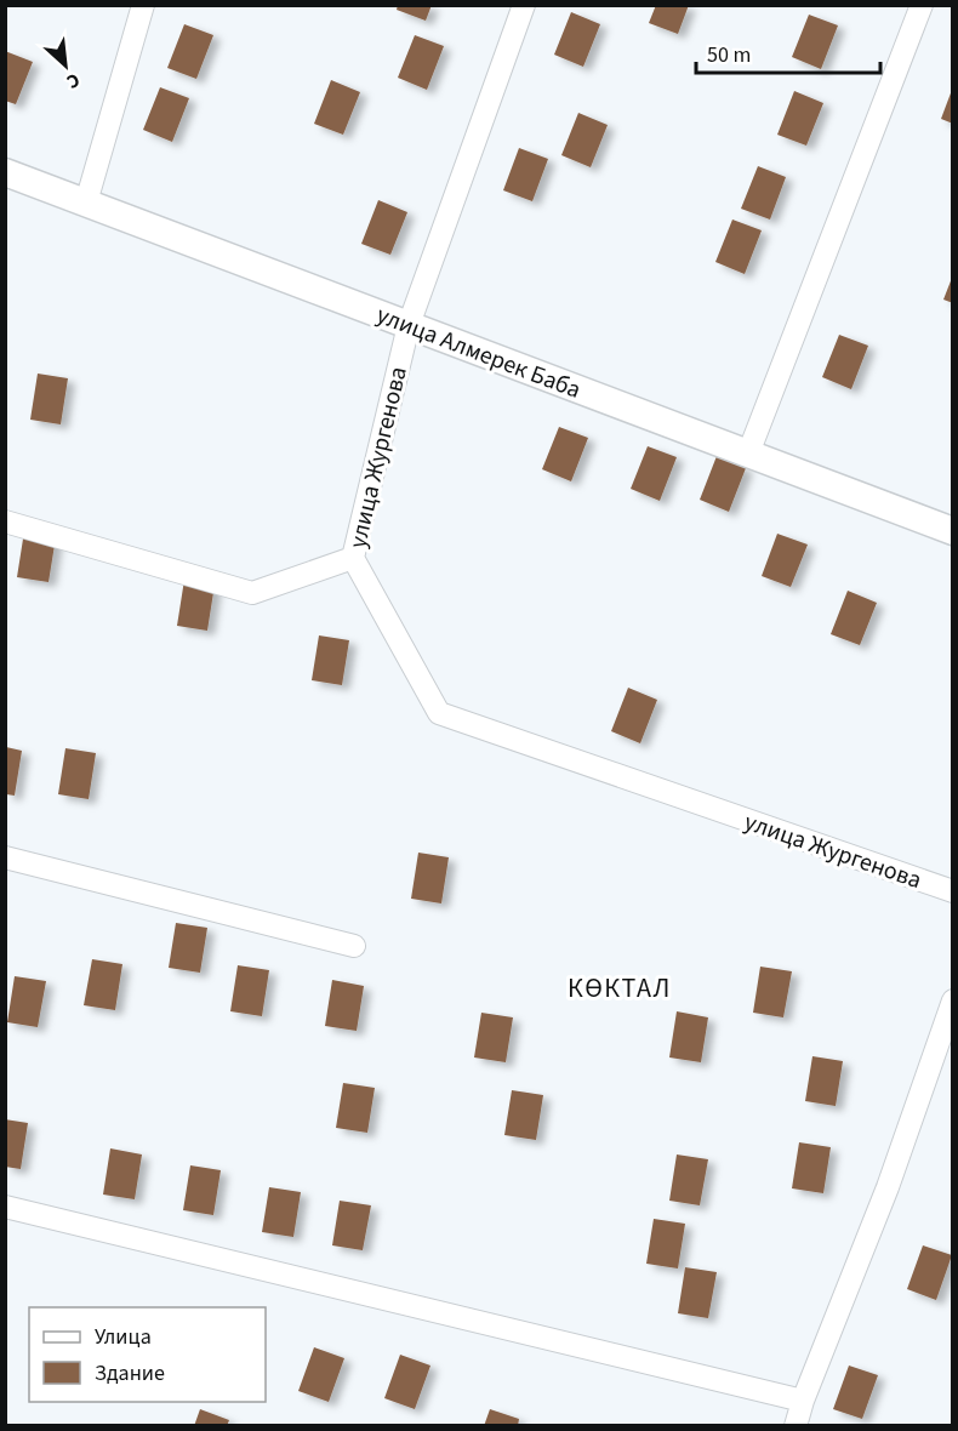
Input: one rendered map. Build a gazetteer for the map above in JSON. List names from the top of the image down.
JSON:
{
  "streets": {
    "street": ["улица Алмерек Баба", "улица Жургенова"]
  },
  "crossings": [
    ["улица Алмерек Баба", "улица Жургенова"]
  ],
  "districts": ["КӨКТАЛ"],
  "legend": ["Улица", "Здание"],
  "scale_bar": "50 m",
  "north": "bottom right"
}
